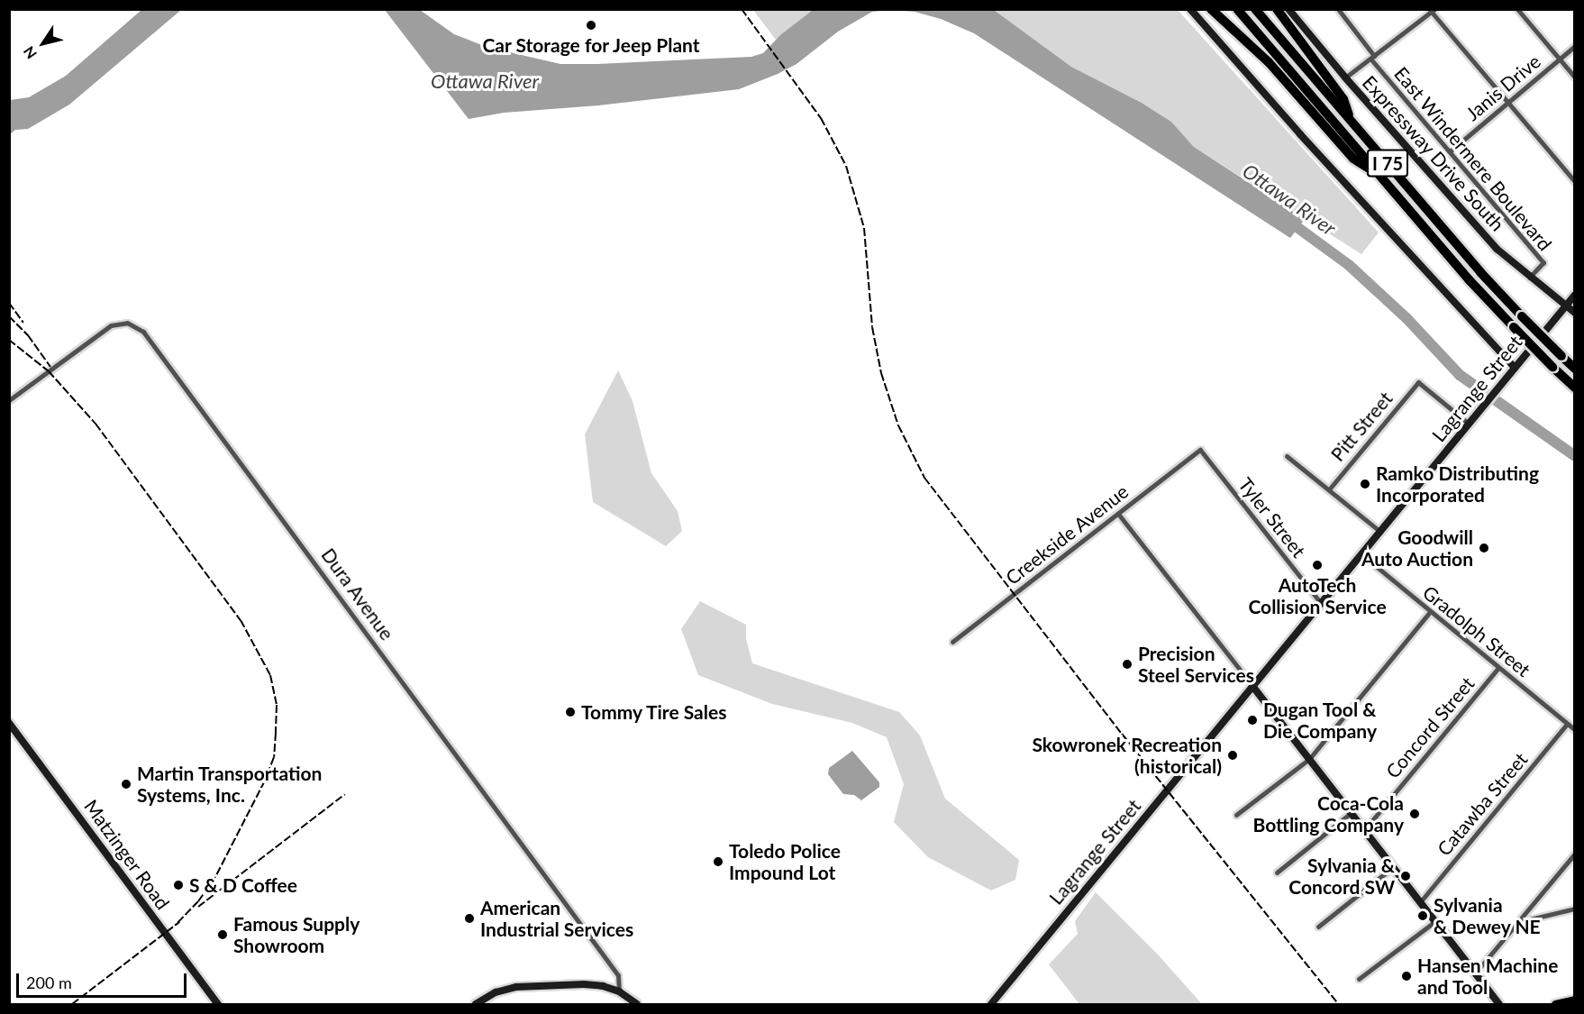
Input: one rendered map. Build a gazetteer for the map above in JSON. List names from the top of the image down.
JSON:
{
  "streets": {
    "highway": ["I 75"],
    "street": [
      "Janis Drive",
      "Expressway Drive South",
      "East Windermere Boulevard",
      "Lagrange Street",
      "Pitt Street",
      "Tyler Street",
      "Creekside Avenue",
      "Dura Avenue",
      "Gradolph Street",
      "Concord Street",
      "Catawba Street",
      "Matzinger Road"
    ]
  },
  "crossings": [
    ["Janis Drive", "East Windermere Boulevard"],
    ["Expressway Drive South", "East Windermere Boulevard"],
    ["Expressway Drive South", "Lagrange Street"],
    ["Lagrange Street", "Pitt Street"],
    ["Lagrange Street", "Tyler Street"],
    ["Lagrange Street", "Gradolph Street"],
    ["Tyler Street", "Creekside Avenue"],
    ["Gradolph Street", "Concord Street"],
    ["Gradolph Street", "Catawba Street"]
  ],
  "water": ["Ottawa River"],
  "places": [
    "Car Storage for Jeep Plant",
    "Ramko Distributing Incorporated",
    "Goodwill Auto Auction",
    "AutoTech Collision Service",
    "Precision Steel Services",
    "Tommy Tire Sales",
    "Dugan Tool & Die Company",
    "Skowronek Recreation (historical)",
    "Martin Transportation Systems, Inc.",
    "Coca-Cola Bottling Company",
    "Toledo Police Impound Lot",
    "Sylvania & Concord SW",
    "S & D Coffee",
    "Sylvania & Dewey NE",
    "American Industrial Services",
    "Famous Supply Showroom",
    "Hansen Machine and Tool"
  ],
  "scale_bar": "200 m",
  "north": "bottom left"
}
